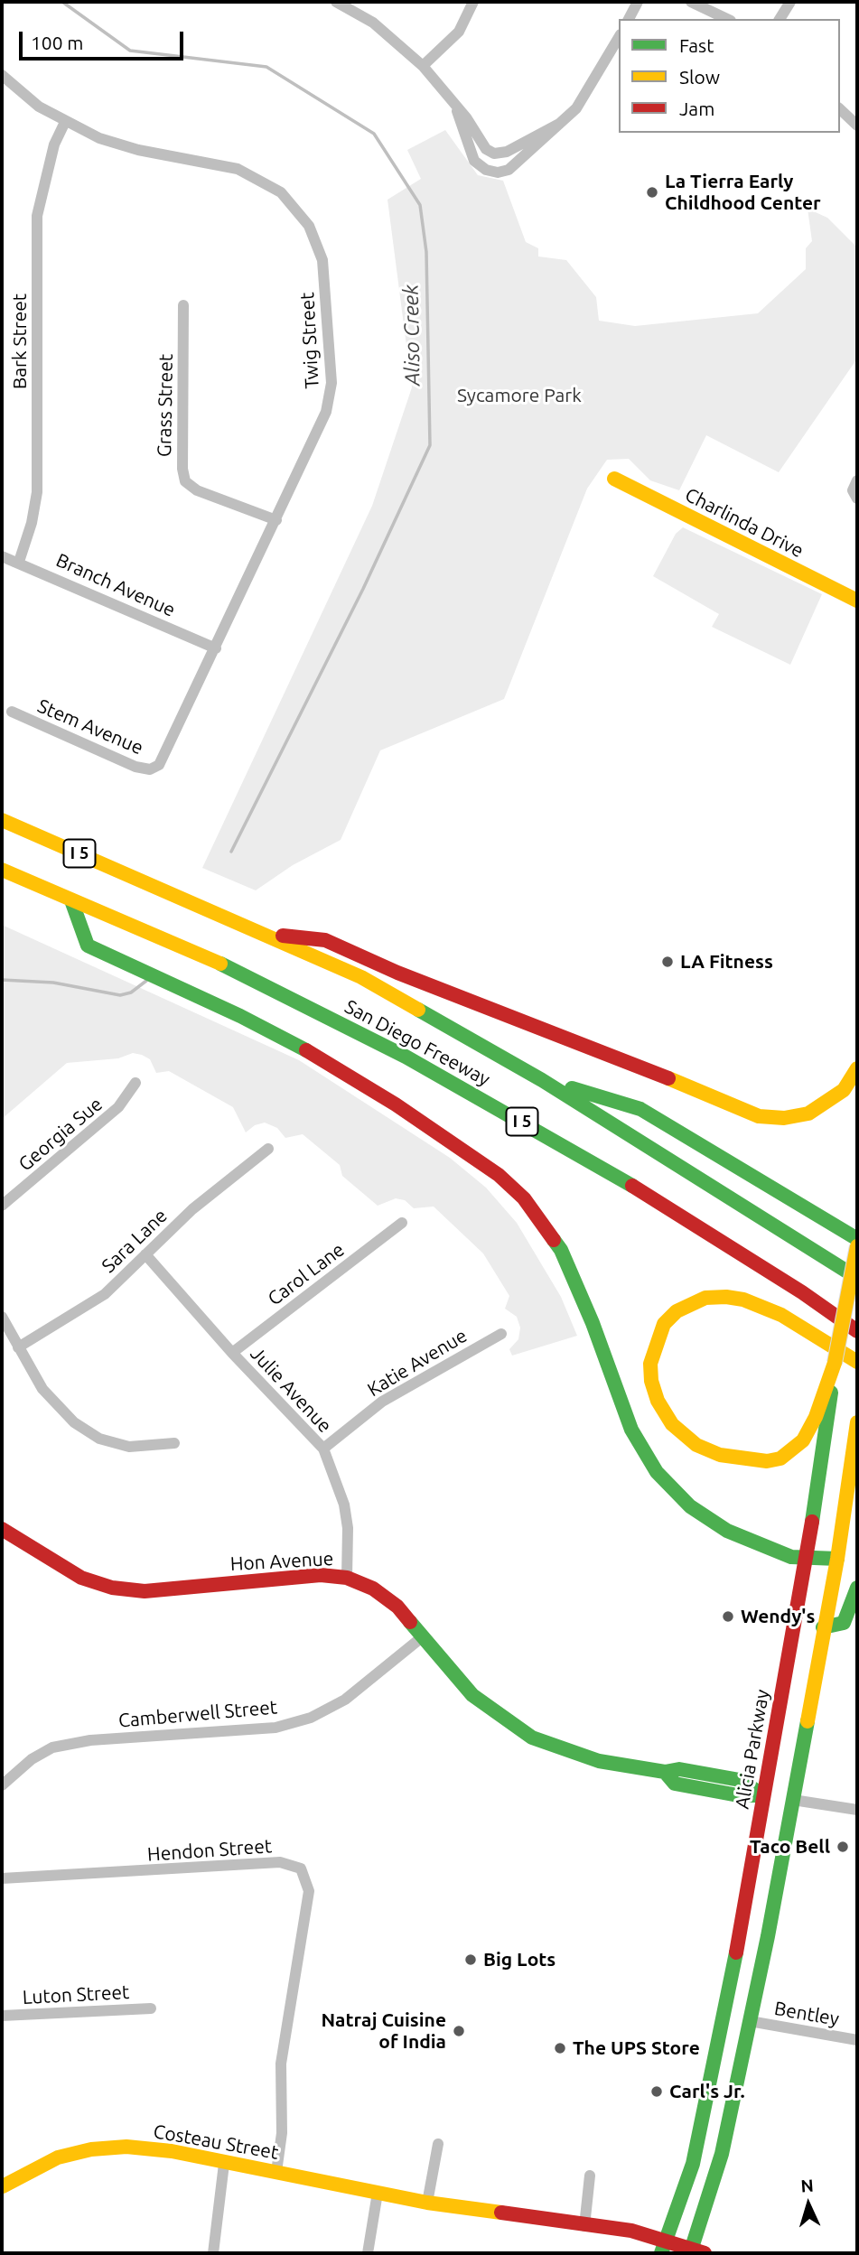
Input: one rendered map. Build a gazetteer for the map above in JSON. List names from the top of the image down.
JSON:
{
  "streets": {
    "main road": [
      "Charlinda Drive",
      "I 5",
      "San Diego Freeway",
      "Hon Avenue",
      "Alicia Parkway",
      "Costeau Street"
    ],
    "street": [
      "Twig Street",
      "Bark Street",
      "Grass Street",
      "Branch Avenue",
      "Stem Avenue",
      "Georgia Sue",
      "Sara Lane",
      "Carol Lane",
      "Katie Avenue",
      "Julie Avenue",
      "Camberwell Street",
      "Hendon Street",
      "Luton Street",
      "Bentley"
    ]
  },
  "crossings": [
    ["Twig Street", "Bark Street"],
    ["Twig Street", "Grass Street"],
    ["Twig Street", "Branch Avenue"],
    ["Twig Street", "Stem Avenue"],
    ["Bark Street", "Branch Avenue"],
    ["Sara Lane", "Julie Avenue"],
    ["Carol Lane", "Julie Avenue"],
    ["Katie Avenue", "Julie Avenue"],
    ["Julie Avenue", "Hon Avenue"],
    ["Hon Avenue", "Camberwell Street"],
    ["Hon Avenue", "Alicia Parkway"],
    ["Alicia Parkway", "Costeau Street"],
    ["Hendon Street", "Costeau Street"]
  ],
  "water": ["Aliso Creek"],
  "parks": ["Sycamore Park"],
  "places": [
    "La Tierra Early Childhood Center",
    "LA Fitness",
    "Wendy's",
    "Taco Bell",
    "Big Lots",
    "Natraj Cuisine of India",
    "The UPS Store",
    "Carl's Jr."
  ],
  "legend": ["Fast", "Slow", "Jam"],
  "scale_bar": "100 m",
  "north": "top"
}
